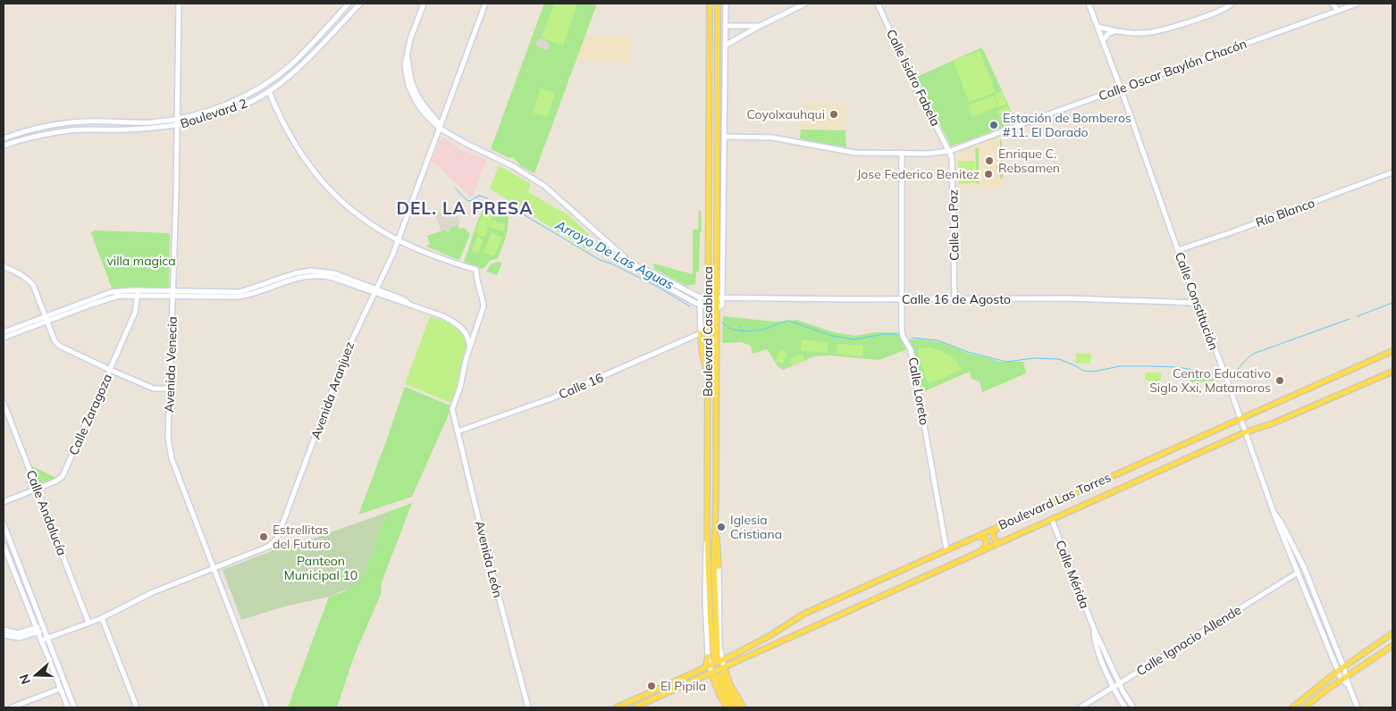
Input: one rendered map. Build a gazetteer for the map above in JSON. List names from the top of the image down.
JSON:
{
  "streets": {
    "main road": ["Boulevard Casablanca", "Boulevard Las Torres"],
    "street": [
      "Calle Oscar Baylón Chacón",
      "Calle Isidro Fabela",
      "Boulevard 2",
      "Río Blanco",
      "Calle La Paz",
      "Calle 16 de Agosto",
      "Calle Constitución",
      "Avenida Venecia",
      "Calle 16",
      "Avenida Aranjuez",
      "Calle Loreto",
      "Calle Zaragoza",
      "Calle Andalucía",
      "Avenida León",
      "Calle Mérida",
      "Calle Ignacio Allende"
    ]
  },
  "crossings": [
    ["Calle Oscar Baylón Chacón", "Calle Isidro Fabela"],
    ["Calle Oscar Baylón Chacón", "Calle La Paz"],
    ["Calle Oscar Baylón Chacón", "Calle Constitución"],
    ["Calle Oscar Baylón Chacón", "Calle Loreto"],
    ["Calle Isidro Fabela", "Calle La Paz"],
    ["Boulevard 2", "Avenida Venecia"],
    ["Río Blanco", "Calle Constitución"],
    ["Calle La Paz", "Calle 16 de Agosto"],
    ["Calle 16 de Agosto", "Calle Constitución"],
    ["Calle 16 de Agosto", "Boulevard Casablanca"],
    ["Calle 16 de Agosto", "Calle Loreto"],
    ["Calle Constitución", "Boulevard Las Torres"],
    ["Calle Constitución", "Calle Ignacio Allende"],
    ["Boulevard Casablanca", "Boulevard Las Torres"],
    ["Avenida Venecia", "Avenida Aranjuez"],
    ["Calle 16", "Avenida León"],
    ["Avenida Aranjuez", "Calle Andalucía"],
    ["Avenida Aranjuez", "Avenida León"],
    ["Calle Loreto", "Boulevard Las Torres"],
    ["Calle Zaragoza", "Calle Andalucía"],
    ["Boulevard Las Torres", "Calle Mérida"]
  ],
  "districts": ["DEL. LA PRESA"],
  "water": ["Arroyo De Las Aguas"],
  "parks": ["villa magica", "Panteon Municipal 10"],
  "places": [
    "Coyolxauhqui",
    "Estación de Bomberos #11. El Dorado",
    "Enrique C. Rebsamen",
    "Jose Federico Benitez",
    "Centro Educativo Siglo Xxi, Matamoros",
    "Iglesia Cristiana",
    "Estrellitas del Futuro",
    "El Pipila"
  ],
  "north": "left"
}
